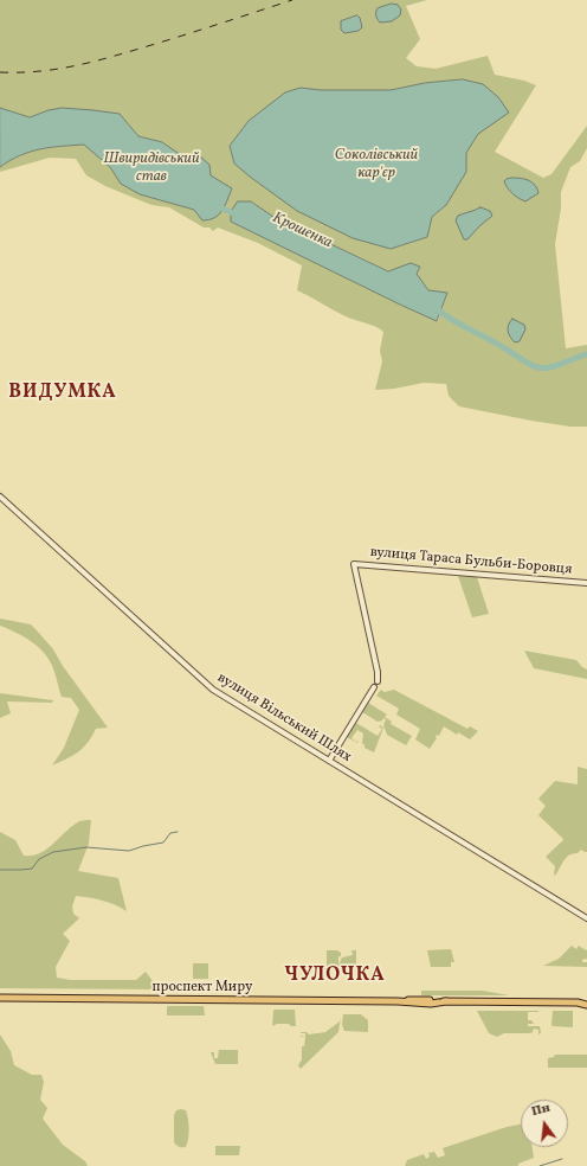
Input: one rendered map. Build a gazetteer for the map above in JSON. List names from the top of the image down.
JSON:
{
  "streets": {
    "main road": ["проспект Миру"],
    "street": ["вулиця Тараса Бульби-Боровця", "вулиця Вільський Шлях"]
  },
  "districts": ["ВИДУМКА", "ЧУЛОЧКА"],
  "water": ["Соколівський кар'єр", "Швиридівський став", "Крошенка"],
  "north": "top"
}
